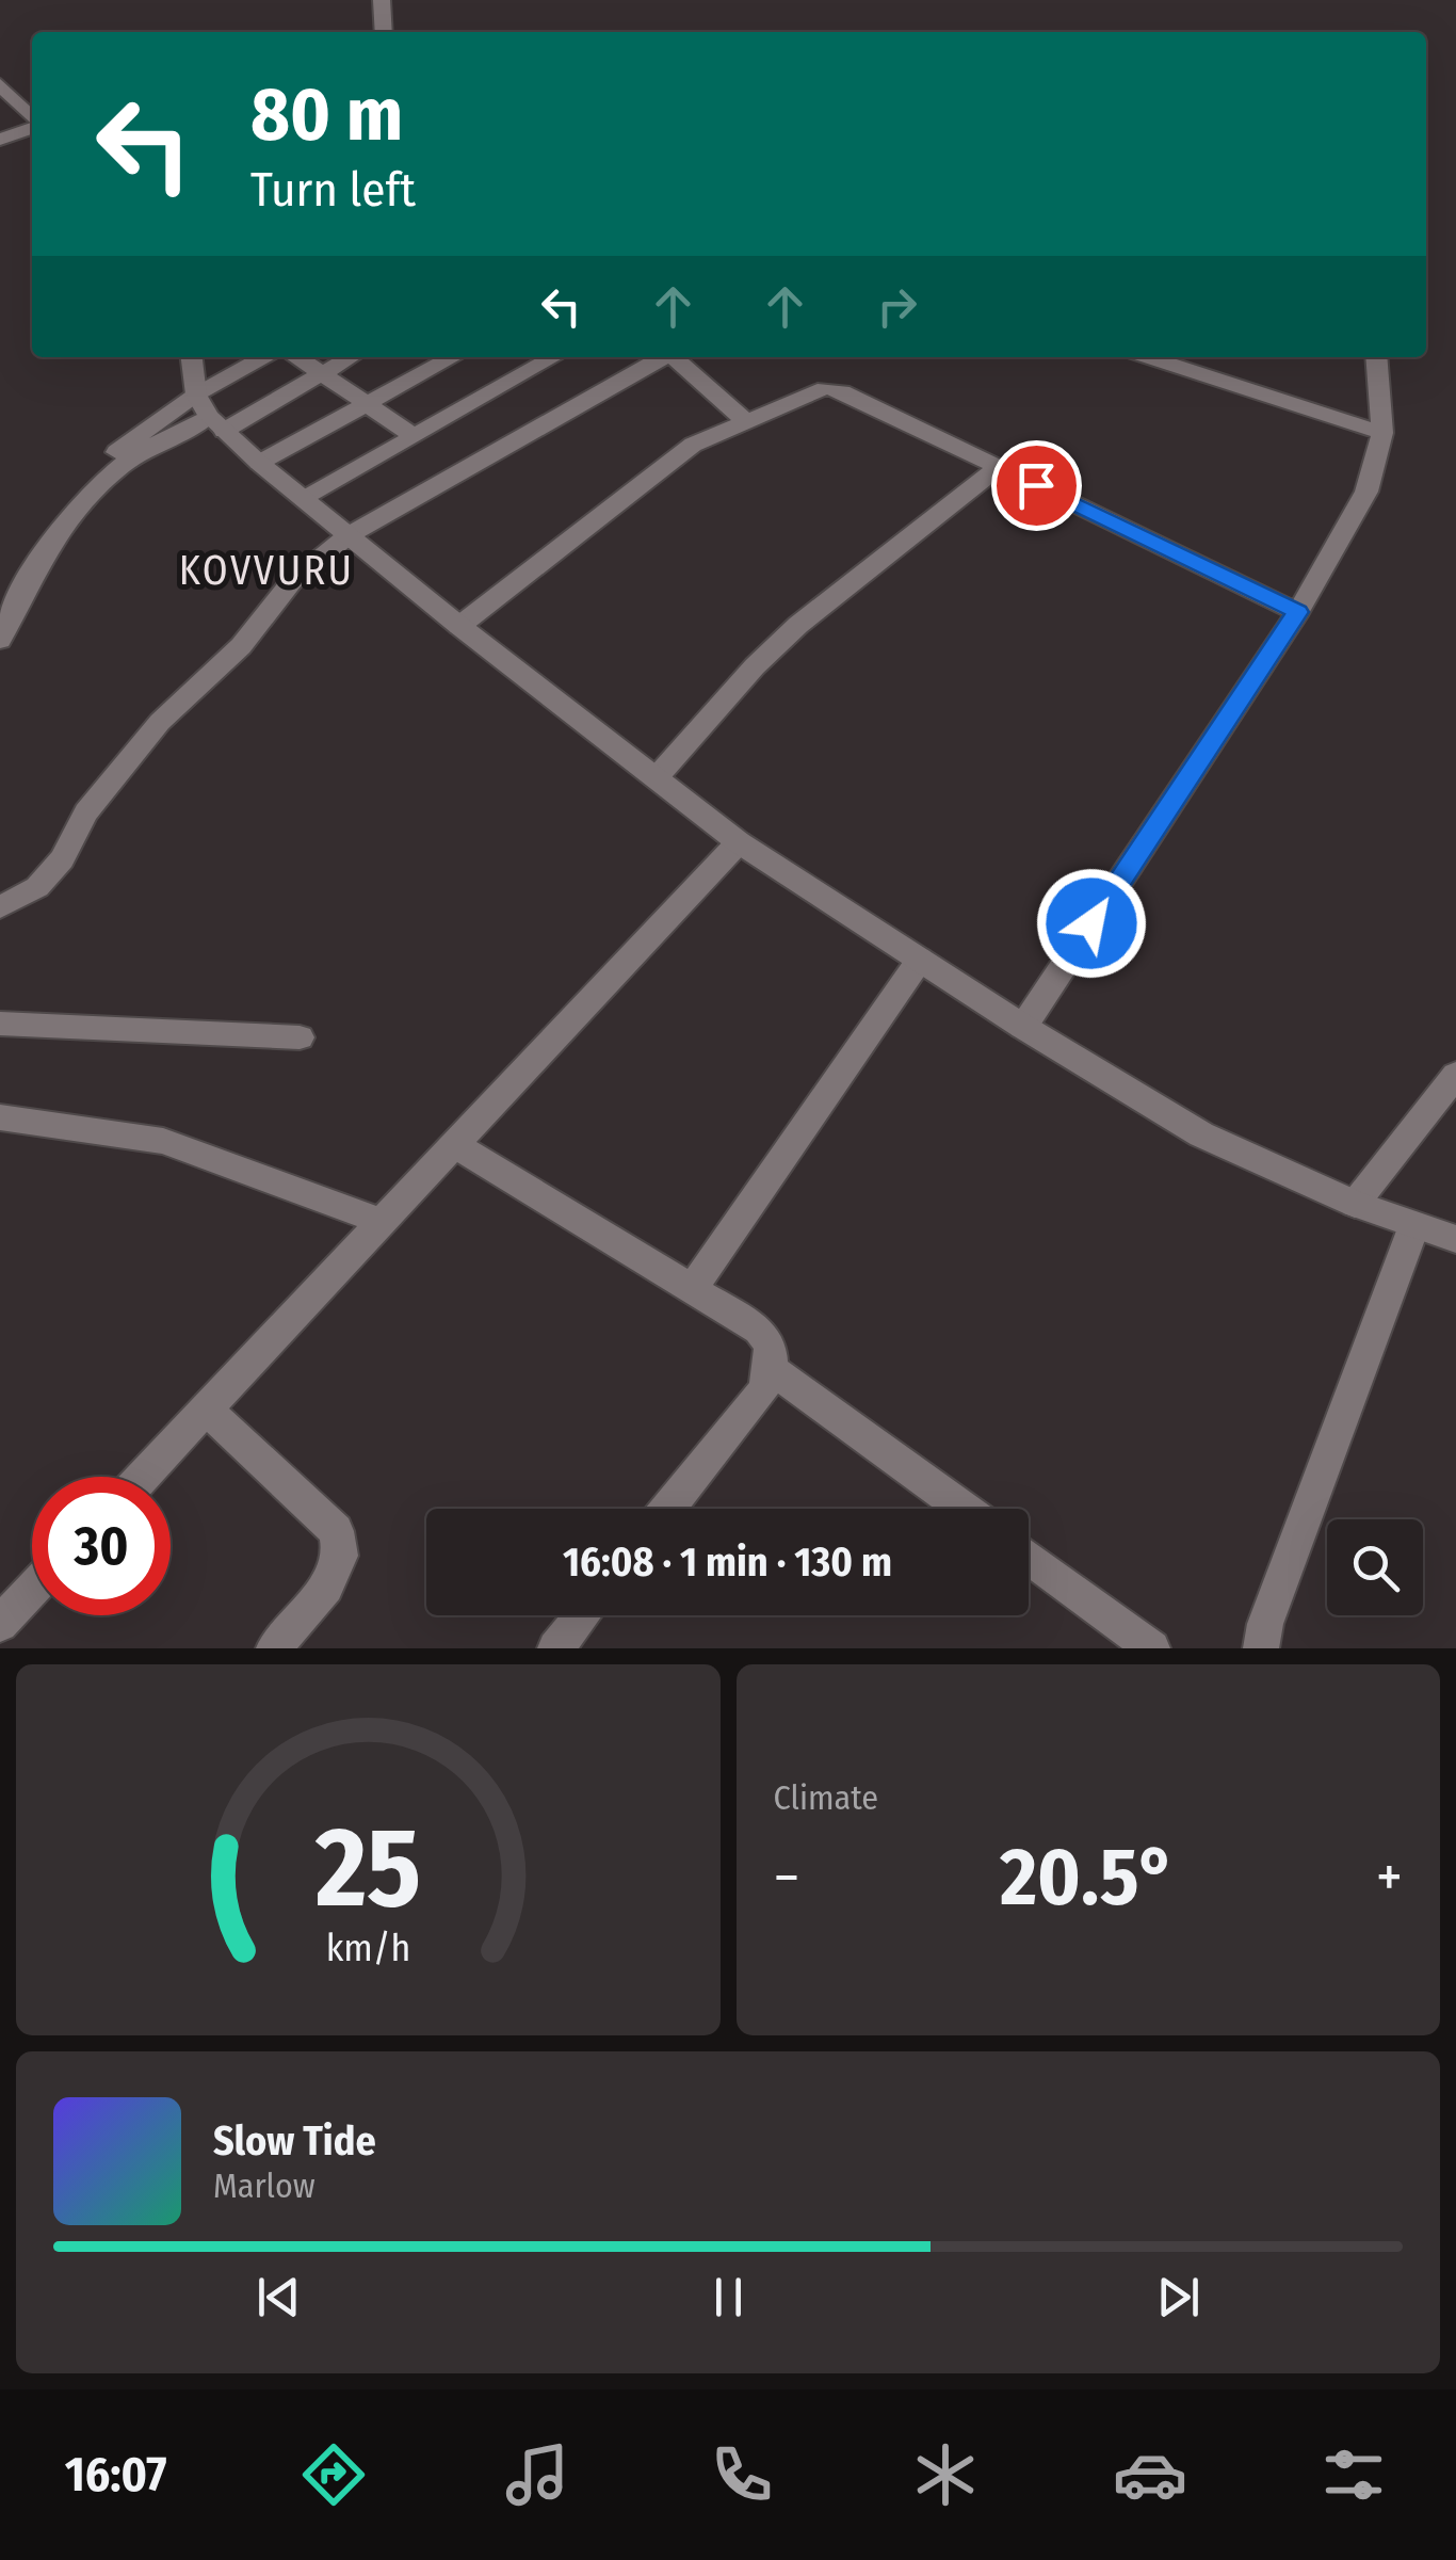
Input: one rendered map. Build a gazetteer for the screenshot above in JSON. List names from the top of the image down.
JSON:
{
  "districts": ["KOVVURU"],
  "page": {
    "turn": ["80 m", "Turn left"],
    "limit": "30",
    "trip": "16:08 · 1 min · 130 m",
    "tile": "Climate",
    "heat": ["−", "20.5°", "+"],
    "song": ["Slow Tide", "Marlow"],
    "tabs": "16:07",
    "gauge": ["25", "km/h"]
  }
}
